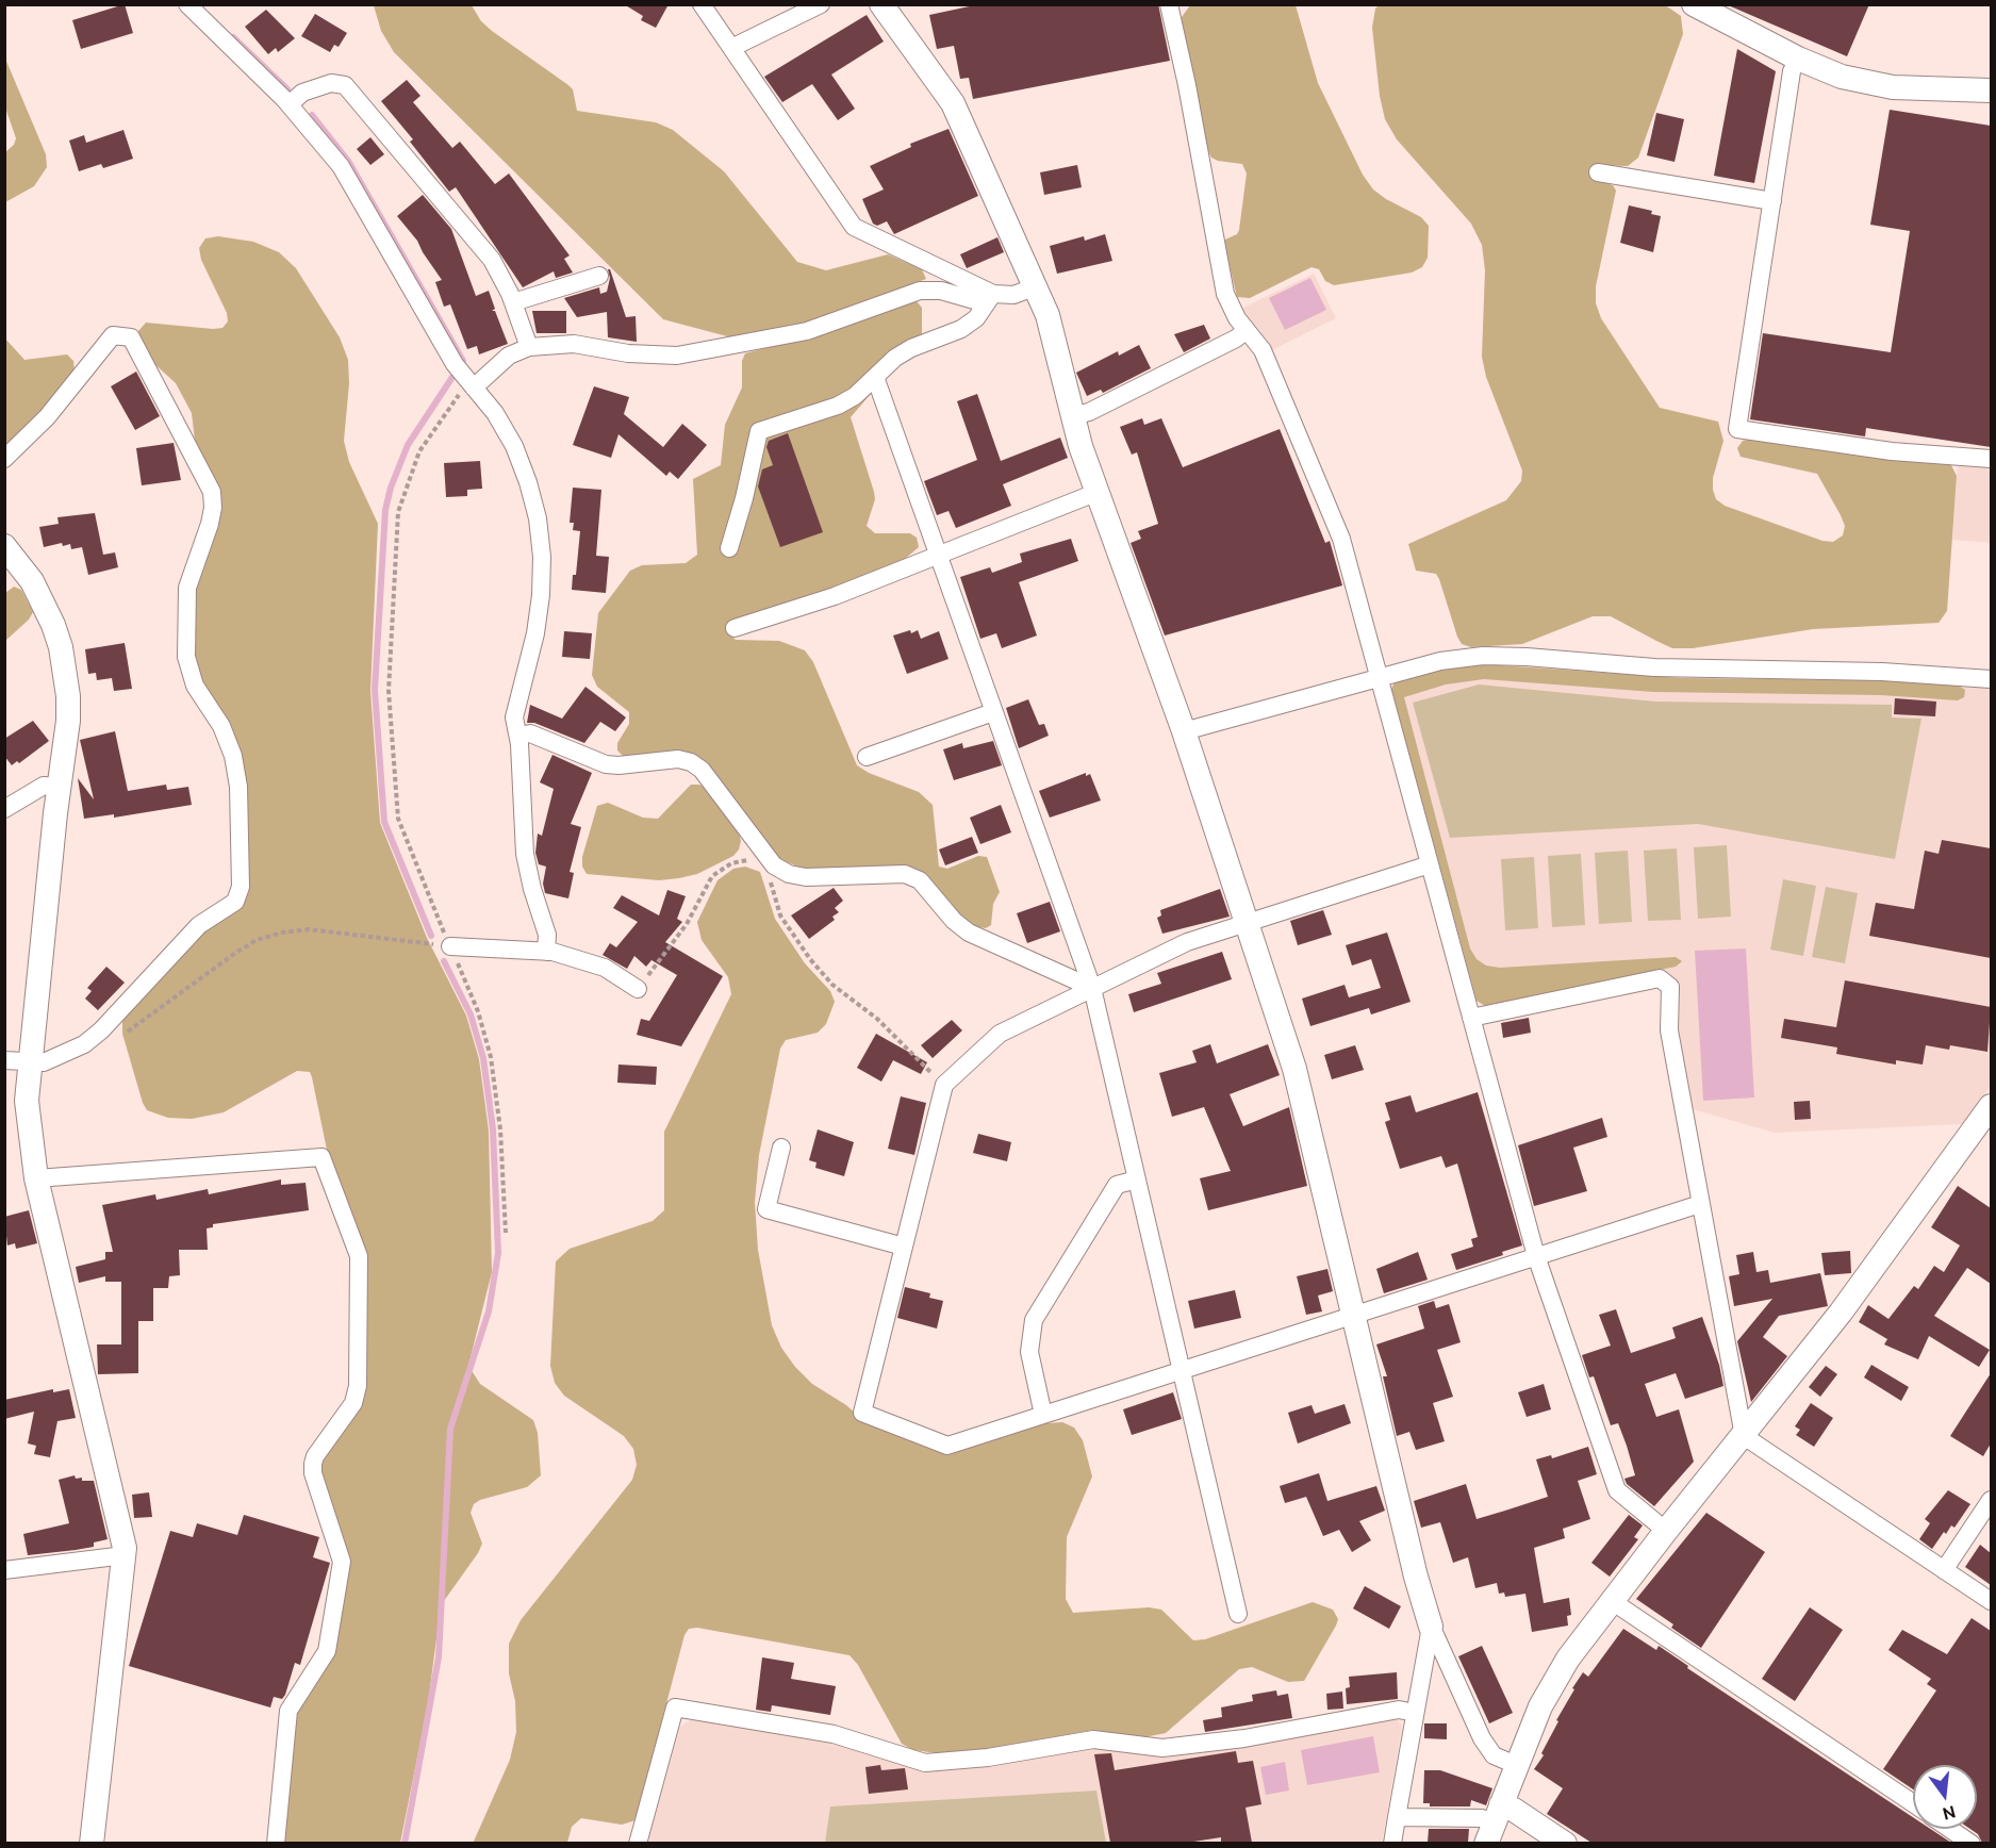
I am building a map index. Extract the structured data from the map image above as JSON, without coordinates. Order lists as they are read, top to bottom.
{
  "north": "bottom"
}
